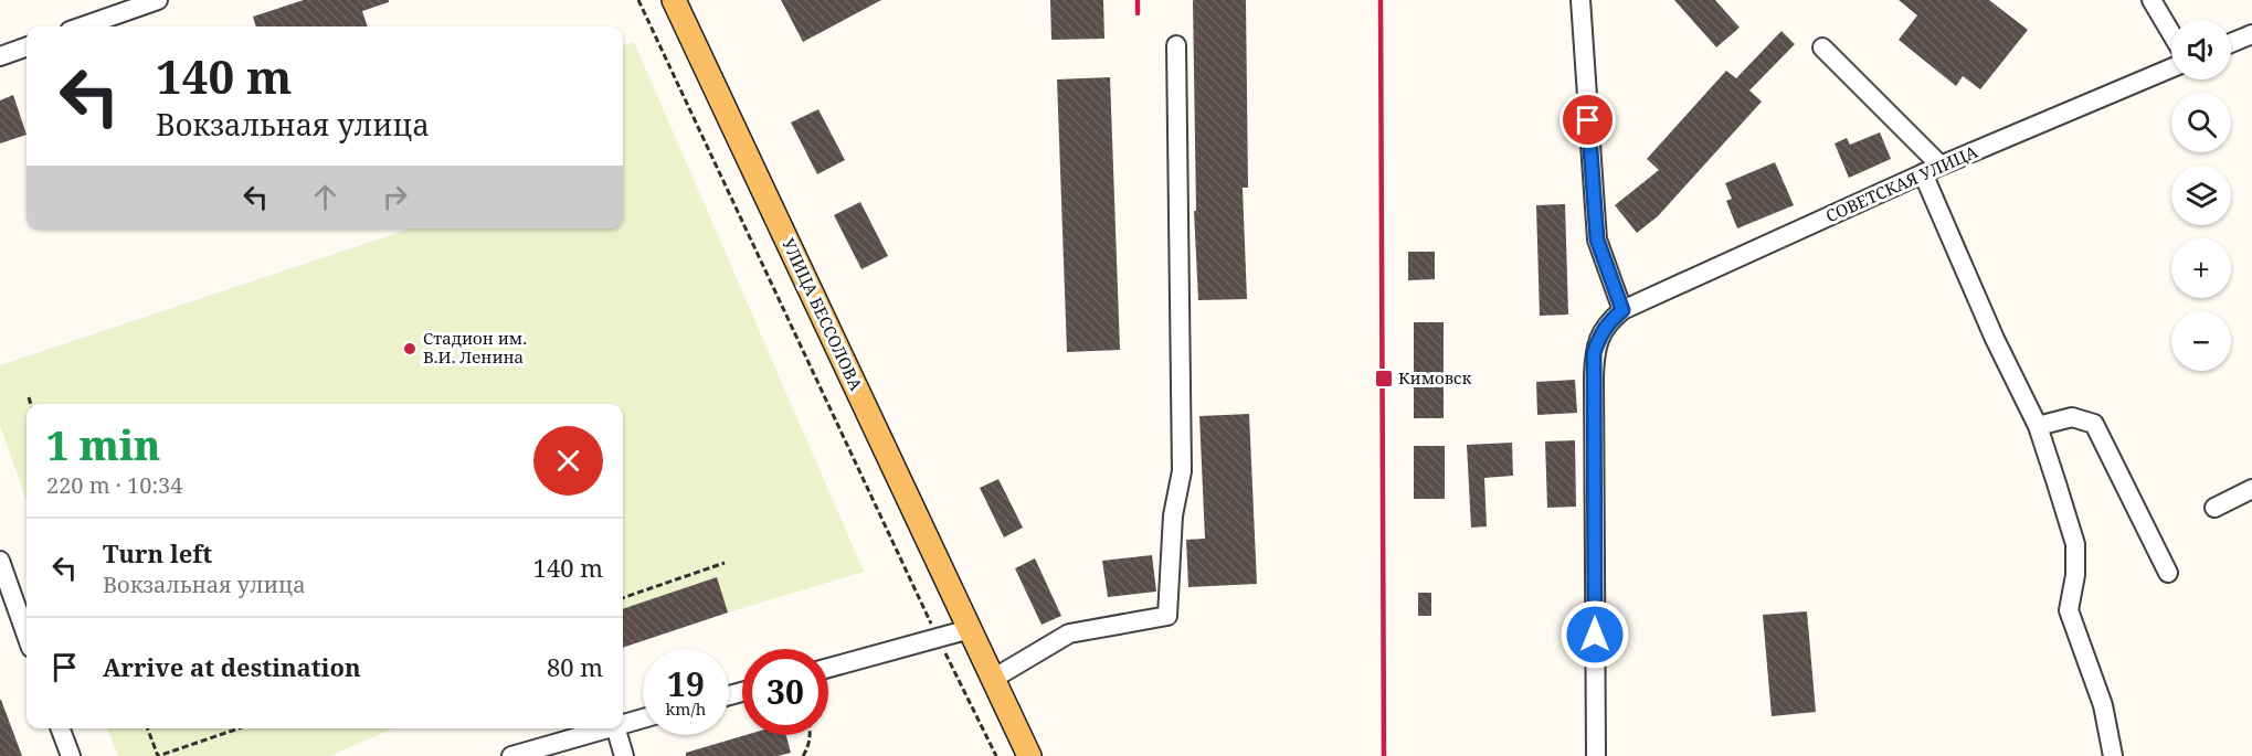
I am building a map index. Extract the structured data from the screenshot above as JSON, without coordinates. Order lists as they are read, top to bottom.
{
  "streets": {
    "main road": ["УЛИЦА БЕССОЛОВА"],
    "street": ["СОВЕТСКАЯ УЛИЦА"]
  },
  "places": {
    "other": ["Стадион им. В.И. Ленина"],
    "transit": ["Кимовск"]
  },
  "page": {
    "map_buttons": ["+", "−"],
    "turn": ["140 m", "Вокзальная улица"],
    "heading": ["1 min", "220 m · 10:34"],
    "list": [
      {
        "name": "Turn left",
        "note": "Вокзальная улица",
        "value": "140 m"
      },
      {
        "name": "Arrive at destination",
        "value": "80 m"
      }
    ],
    "speed": "19 km/h",
    "limit": "30"
  }
}
